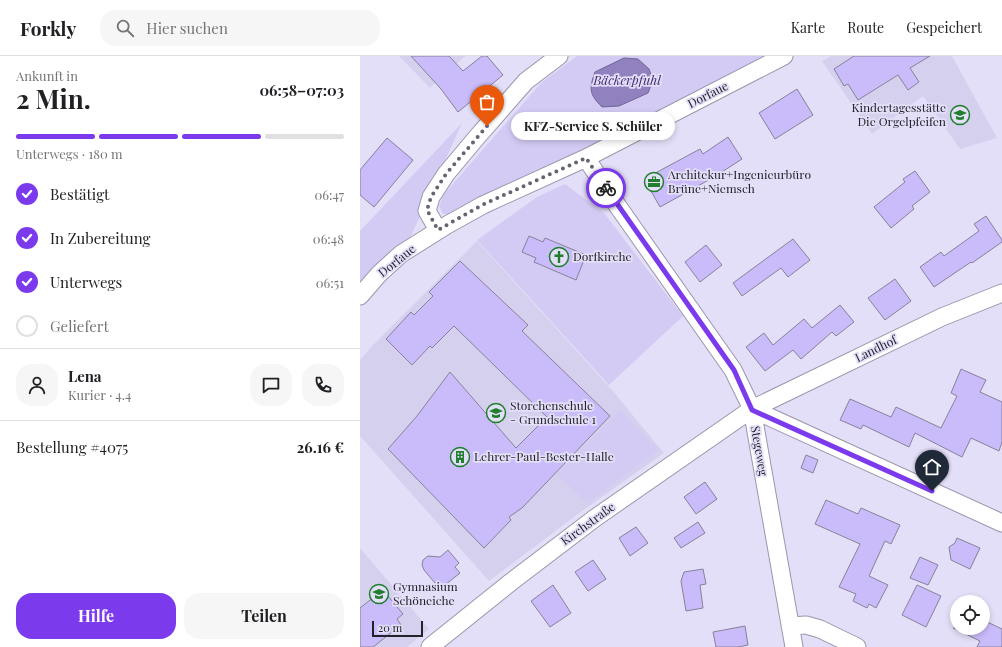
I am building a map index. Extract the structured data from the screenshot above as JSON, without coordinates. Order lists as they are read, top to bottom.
{
  "streets": {
    "street": [
      "Dorfaue",
      "Landhof",
      "Stegeweg",
      "Kirchstraße"
    ]
  },
  "crossings": [
    ["Dorfaue", "Stegeweg"],
    ["Landhof", "Stegeweg"],
    ["Landhof", "Kirchstraße"],
    ["Stegeweg", "Kirchstraße"]
  ],
  "water": ["Bäckerpfuhl"],
  "places": {
    "school or university": ["Kindertagesstätte Die Orgelpfeifen", "Storchenschule - Grundschule 1", "Gymnasium Schöneiche"],
    "other": ["KFZ-Service S. Schüler"],
    "office": ["Architekur+Ingenieurbüro Brüne+Niemsch"],
    "church": ["Dorfkirche"],
    "building": ["Lehrer-Paul-Bester-Halle"]
  },
  "scale_bar": "20 m",
  "page": {
    "header": "Forkly",
    "search": "Hier suchen",
    "nav": ["Karte", "Route", "Gespeichert"],
    "heading": ["2 Min.", "Ankunft in", "06:58–07:03"],
    "panel": [
      "Lena",
      "Kurier · 4.4",
      "Bestellung #4075",
      "26.16 €"
    ],
    "bubble": "KFZ-Service S. Schüler",
    "bar": "Unterwegs · 180 m",
    "list": [
      ["Bestätigt", "06:47"],
      ["In Zubereitung", "06:48"],
      ["Unterwegs", "06:51"],
      "Geliefert"
    ],
    "buttons": ["Hilfe", "Teilen"],
    "scale": "20 m"
  }
}
